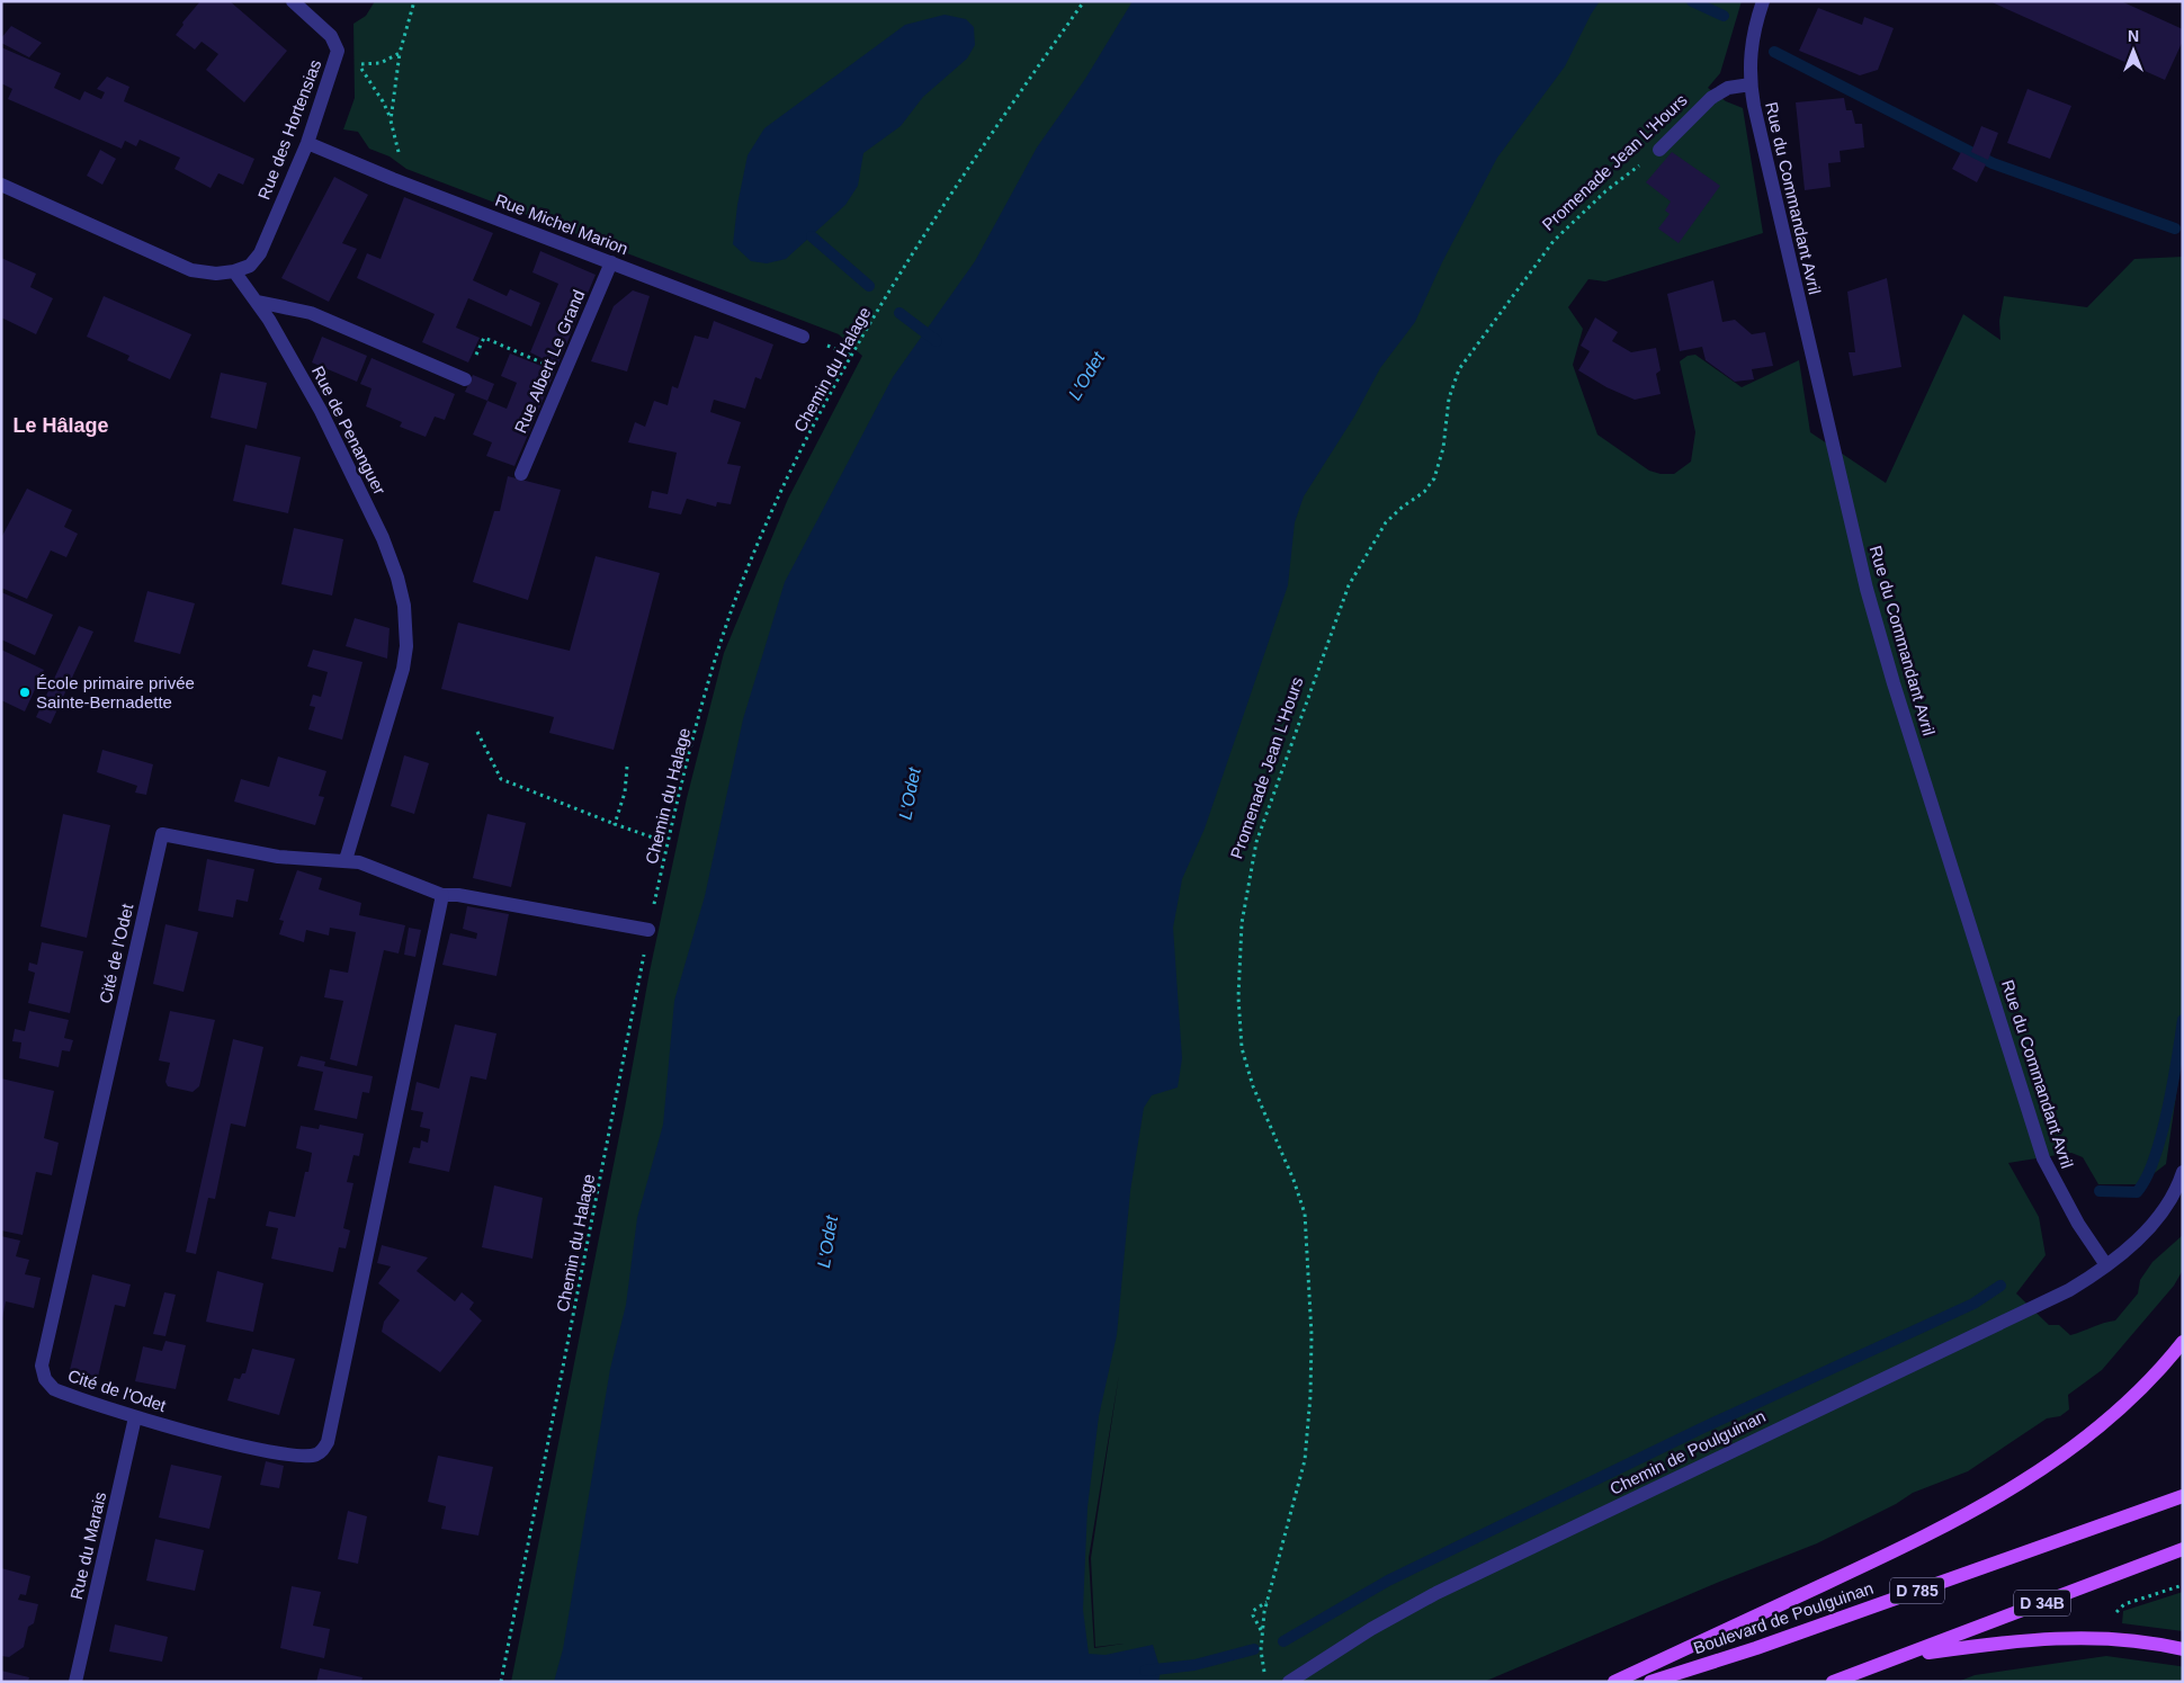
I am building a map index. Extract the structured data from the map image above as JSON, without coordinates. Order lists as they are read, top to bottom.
{
  "streets": {
    "main road": ["D 785", "D 34B", "Boulevard de Poulguinan"],
    "street": [
      "Rue des Hortensias",
      "Promenade Jean L'Hours",
      "Rue du Commandant Avril",
      "Rue Michel Marion",
      "Rue Albert Le Grand",
      "Rue de Penanguer",
      "Cité de l'Odet",
      "Chemin de Poulguinan",
      "Rue du Marais"
    ],
    "path": ["Chemin du Halage"]
  },
  "crossings": [
    ["Rue des Hortensias", "Rue Michel Marion"],
    ["Rue des Hortensias", "Rue de Penanguer"],
    ["Promenade Jean L'Hours", "Rue du Commandant Avril"],
    ["Rue du Commandant Avril", "Chemin de Poulguinan"],
    ["Rue Michel Marion", "Rue Albert Le Grand"],
    ["Chemin du Halage", "Cité de l'Odet"],
    ["Rue de Penanguer", "Cité de l'Odet"],
    ["Cité de l'Odet", "Rue du Marais"]
  ],
  "districts": ["Le Hâlage"],
  "water": ["L'Odet"],
  "places": ["École primaire privée Sainte-Bernadette"],
  "north": "top"
}
